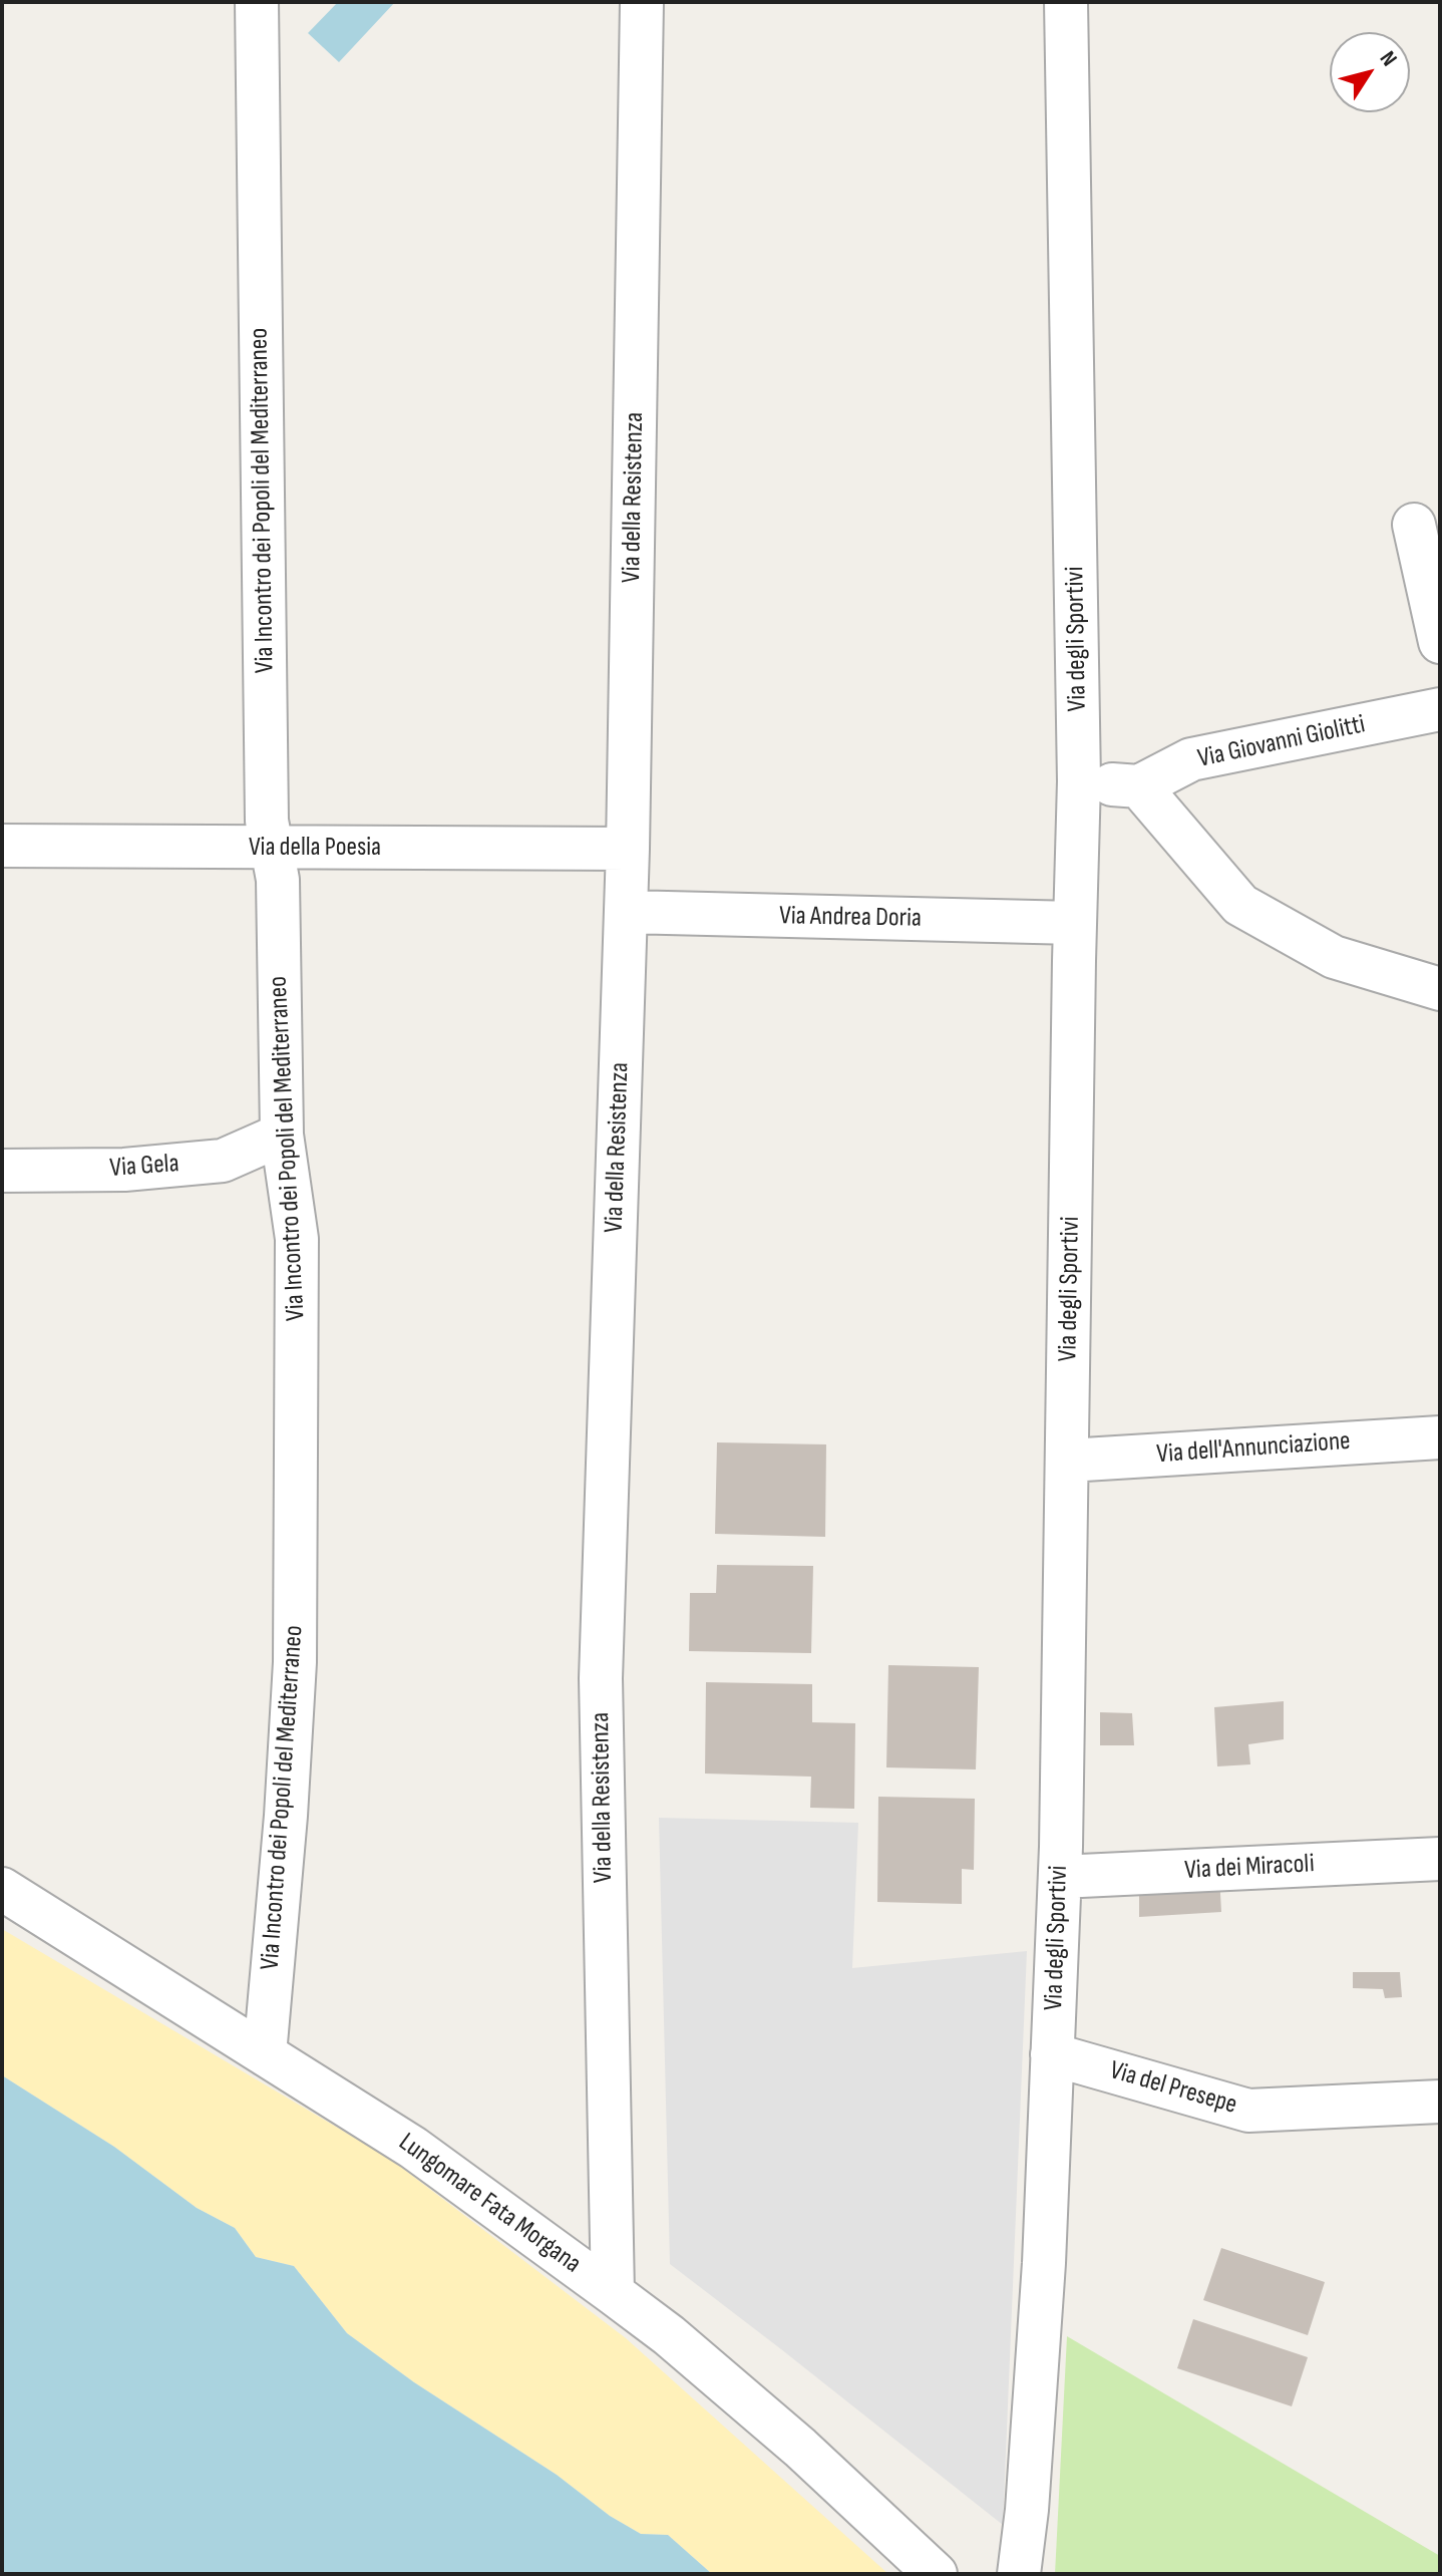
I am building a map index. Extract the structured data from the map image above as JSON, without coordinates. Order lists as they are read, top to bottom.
{
  "streets": {
    "street": [
      "Via della Resistenza",
      "Via Incontro dei Popoli del Mediterraneo",
      "Via degli Sportivi",
      "Via Giovanni Giolitti",
      "Via della Poesia",
      "Via Andrea Doria",
      "Via Gela",
      "Via dell'Annunciazione",
      "Via dei Miracoli",
      "Via del Presepe",
      "Lungomare Fata Morgana"
    ]
  },
  "crossings": [
    ["Via della Resistenza", "Via della Poesia"],
    ["Via della Resistenza", "Via Andrea Doria"],
    ["Via della Resistenza", "Lungomare Fata Morgana"],
    ["Via Incontro dei Popoli del Mediterraneo", "Via della Poesia"],
    ["Via Incontro dei Popoli del Mediterraneo", "Via Gela"],
    ["Via Incontro dei Popoli del Mediterraneo", "Lungomare Fata Morgana"],
    ["Via degli Sportivi", "Via Andrea Doria"],
    ["Via degli Sportivi", "Via dell'Annunciazione"],
    ["Via degli Sportivi", "Via dei Miracoli"],
    ["Via degli Sportivi", "Via del Presepe"]
  ],
  "north": "top right"
}
